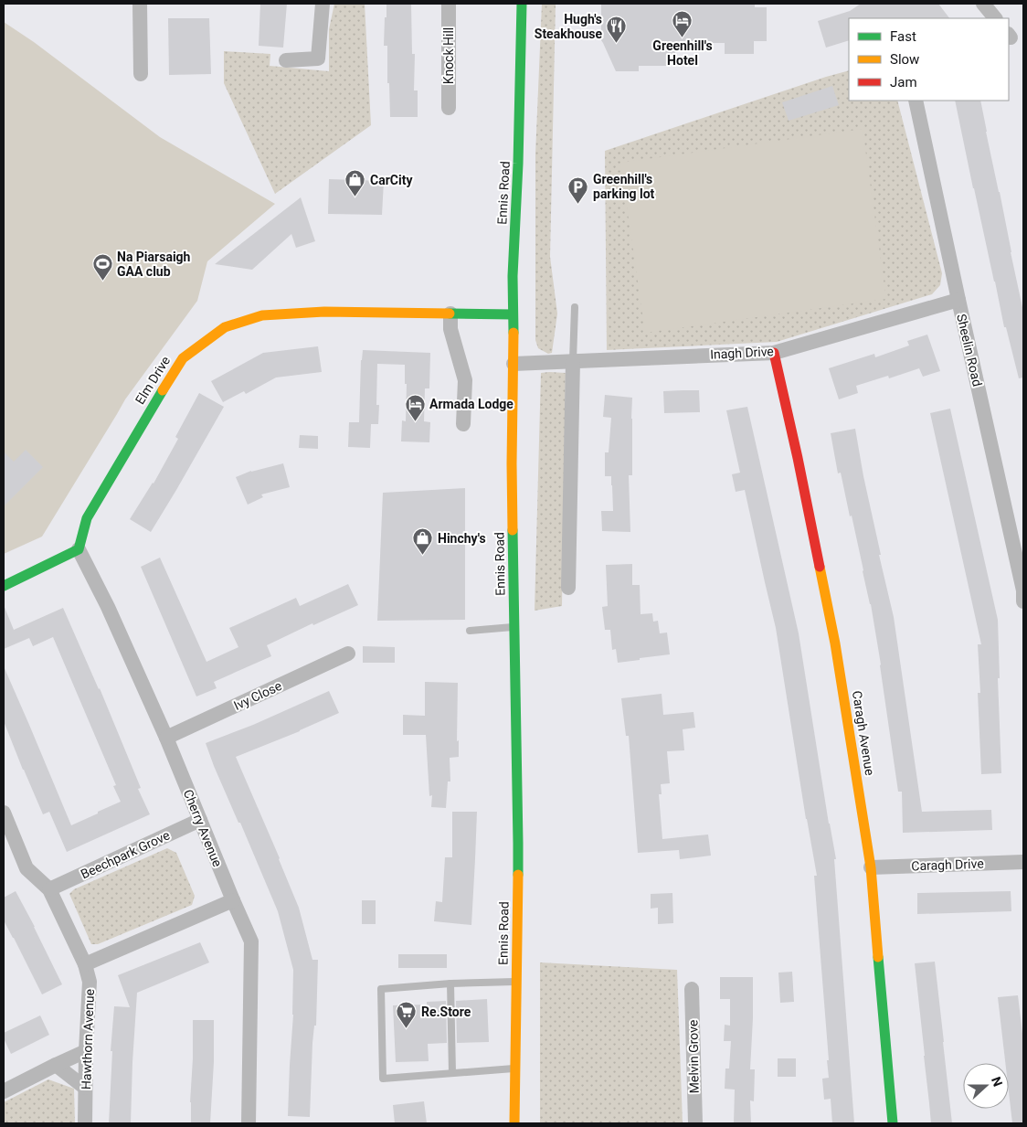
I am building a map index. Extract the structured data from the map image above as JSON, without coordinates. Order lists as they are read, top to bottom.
{
  "streets": {
    "street": [
      "Knock Hill",
      "Ennis Road",
      "Sheelin Road",
      "Inagh Drive",
      "Elm Drive",
      "Ivy Close",
      "Caragh Avenue",
      "Cherry Avenue",
      "Beechpark Grove",
      "Caragh Drive",
      "Hawthorn Avenue",
      "Melvin Grove"
    ]
  },
  "crossings": [
    ["Ennis Road", "Inagh Drive"],
    ["Ennis Road", "Elm Drive"],
    ["Sheelin Road", "Inagh Drive"],
    ["Inagh Drive", "Caragh Avenue"],
    ["Elm Drive", "Cherry Avenue"],
    ["Ivy Close", "Cherry Avenue"],
    ["Caragh Avenue", "Caragh Drive"],
    ["Cherry Avenue", "Beechpark Grove"],
    ["Beechpark Grove", "Hawthorn Avenue"]
  ],
  "places": {
    "hotel": ["Greenhill's Hotel", "Armada Lodge"],
    "restaurant": ["Hugh's Steakhouse"],
    "shop": ["CarCity", "Hinchy's"],
    "parking": ["Greenhill's parking lot"],
    "sports": ["Na Piarsaigh GAA club"],
    "supermarket": ["Re.Store"]
  },
  "legend": ["Fast", "Slow", "Jam"],
  "north": "right"
}
